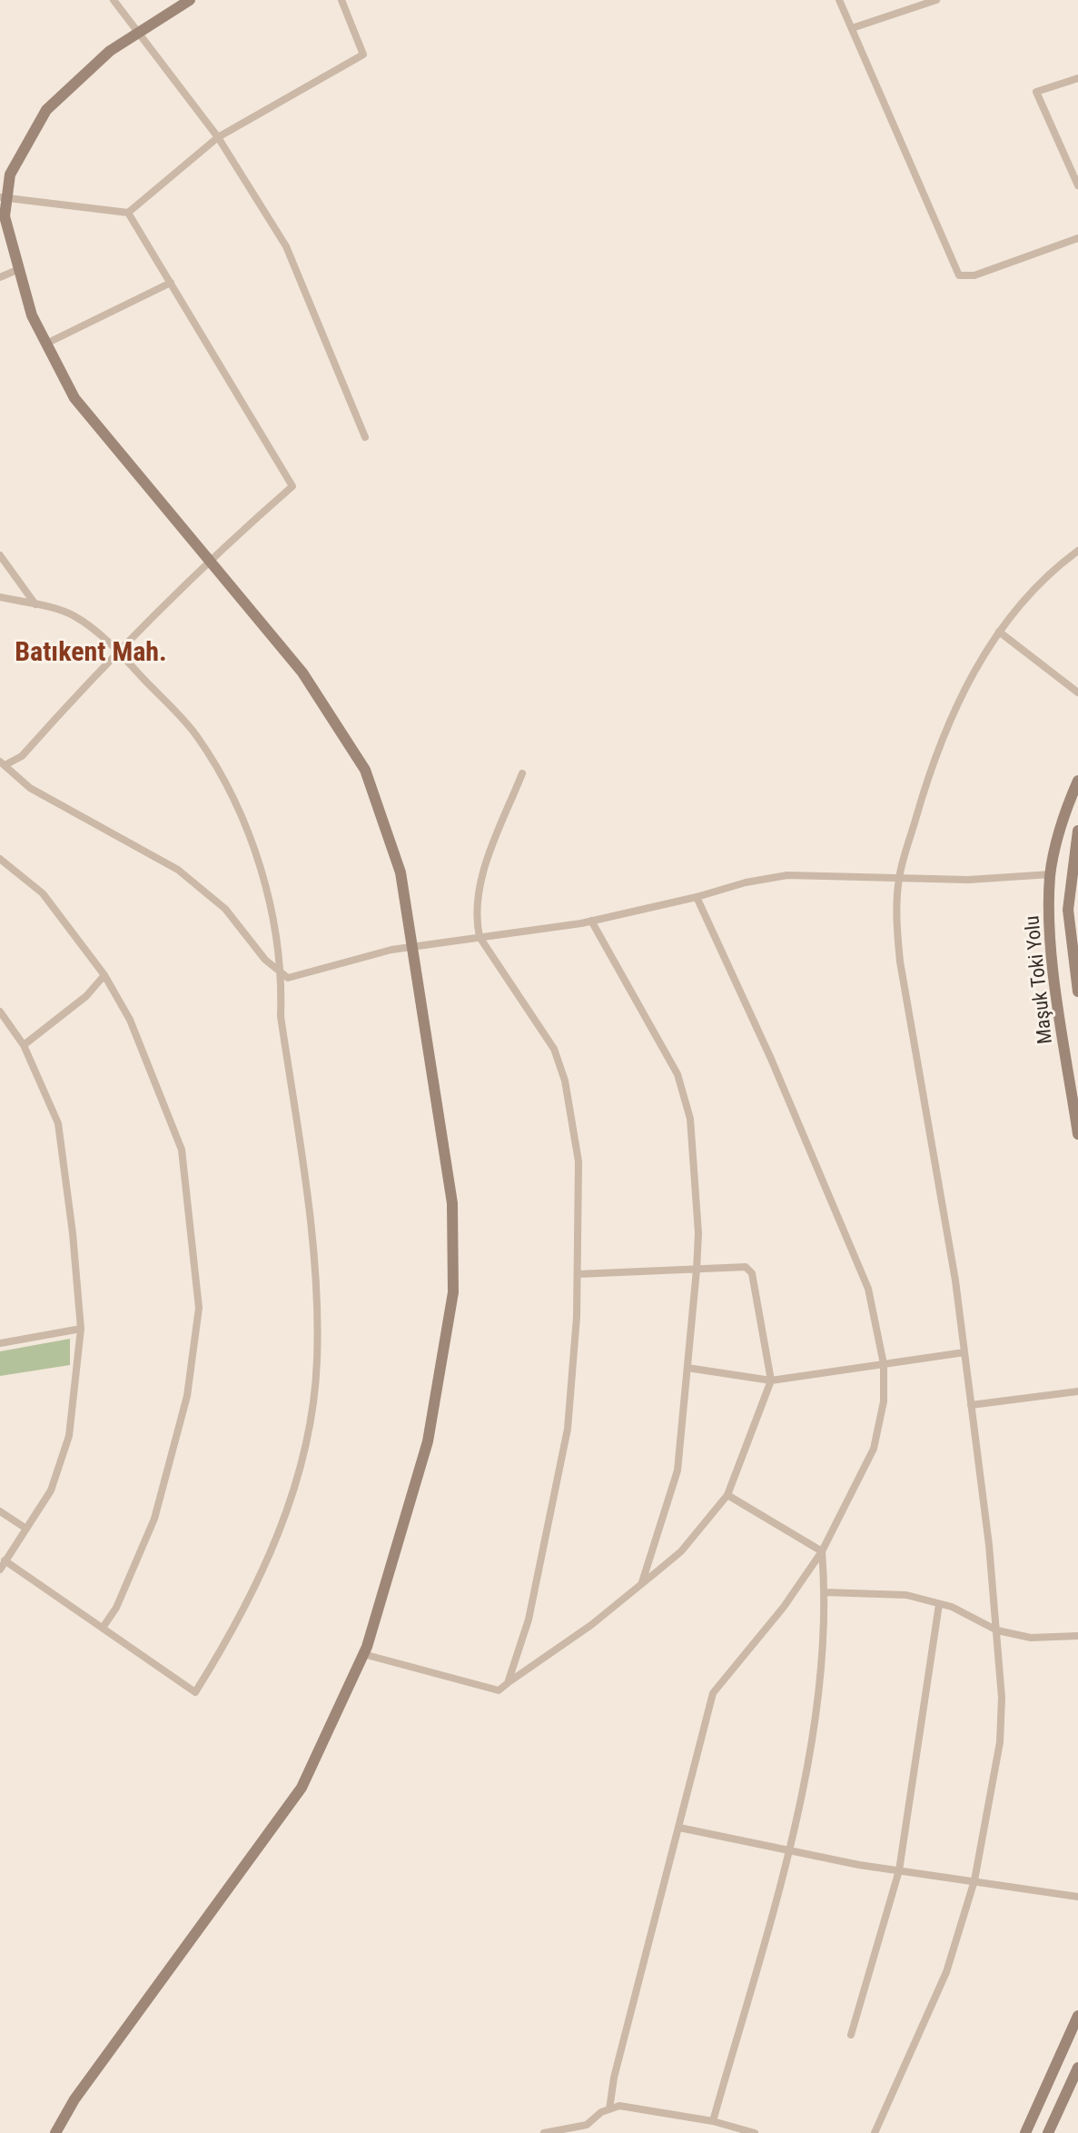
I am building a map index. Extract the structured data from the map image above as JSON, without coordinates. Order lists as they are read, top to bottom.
{
  "streets": {
    "street": ["Maşuk Toki Yolu"]
  },
  "districts": ["Batıkent Mah."]
}
